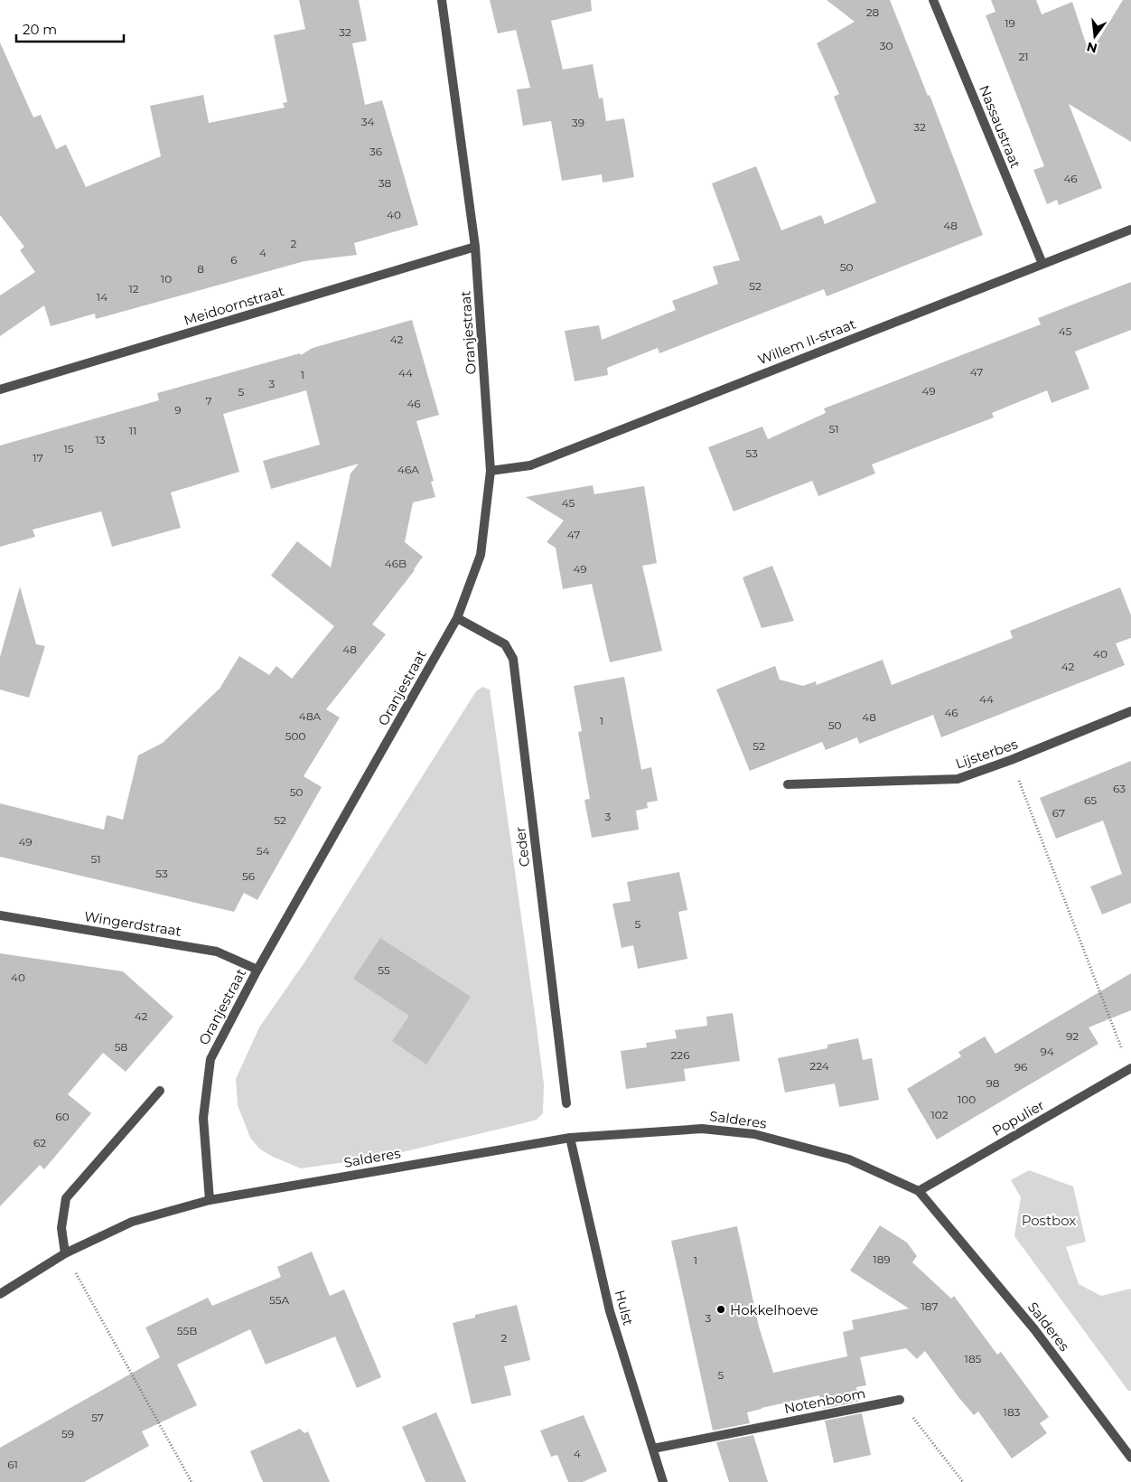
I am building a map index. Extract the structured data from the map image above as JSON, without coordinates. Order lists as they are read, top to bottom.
{
  "streets": {
    "street": [
      "Nassaustraat",
      "Meidoornstraat",
      "Oranjestraat",
      "Willem II-straat",
      "Lijsterbes",
      "Ceder",
      "Wingerdstraat",
      "Populier",
      "Salderes",
      "Hulst",
      "Notenboom"
    ]
  },
  "crossings": [
    ["Nassaustraat", "Willem II-straat"],
    ["Meidoornstraat", "Oranjestraat"],
    ["Oranjestraat", "Willem II-straat"],
    ["Oranjestraat", "Ceder"],
    ["Oranjestraat", "Wingerdstraat"],
    ["Oranjestraat", "Salderes"],
    ["Populier", "Salderes"],
    ["Salderes", "Hulst"],
    ["Hulst", "Notenboom"]
  ],
  "parks": ["Postbox"],
  "places": ["Hokkelhoeve"],
  "house_numbers": [
    "28",
    "19",
    "32",
    "30",
    "21",
    "34",
    "39",
    "32",
    "36",
    "46",
    "38",
    "40",
    "48",
    "2",
    "4",
    "6",
    "50",
    "8",
    "10",
    "52",
    "12",
    "14",
    "45",
    "42",
    "47",
    "44",
    "1",
    "3",
    "49",
    "5",
    "7",
    "46",
    "9",
    "51",
    "11",
    "13",
    "15",
    "53",
    "17",
    "46A",
    "45",
    "47",
    "46B",
    "49",
    "48",
    "40",
    "42",
    "44",
    "46",
    "48A",
    "48",
    "1",
    "50",
    "500",
    "52",
    "63",
    "50",
    "65",
    "67",
    "3",
    "52",
    "49",
    "54",
    "51",
    "53",
    "56",
    "5",
    "55",
    "40",
    "42",
    "92",
    "58",
    "94",
    "226",
    "224",
    "96",
    "98",
    "100",
    "102",
    "60",
    "62",
    "189",
    "1",
    "55A",
    "187",
    "3",
    "55B",
    "2",
    "185",
    "5",
    "183",
    "57",
    "59",
    "4",
    "61"
  ],
  "scale_bar": "20 m",
  "north": "bottom"
}
